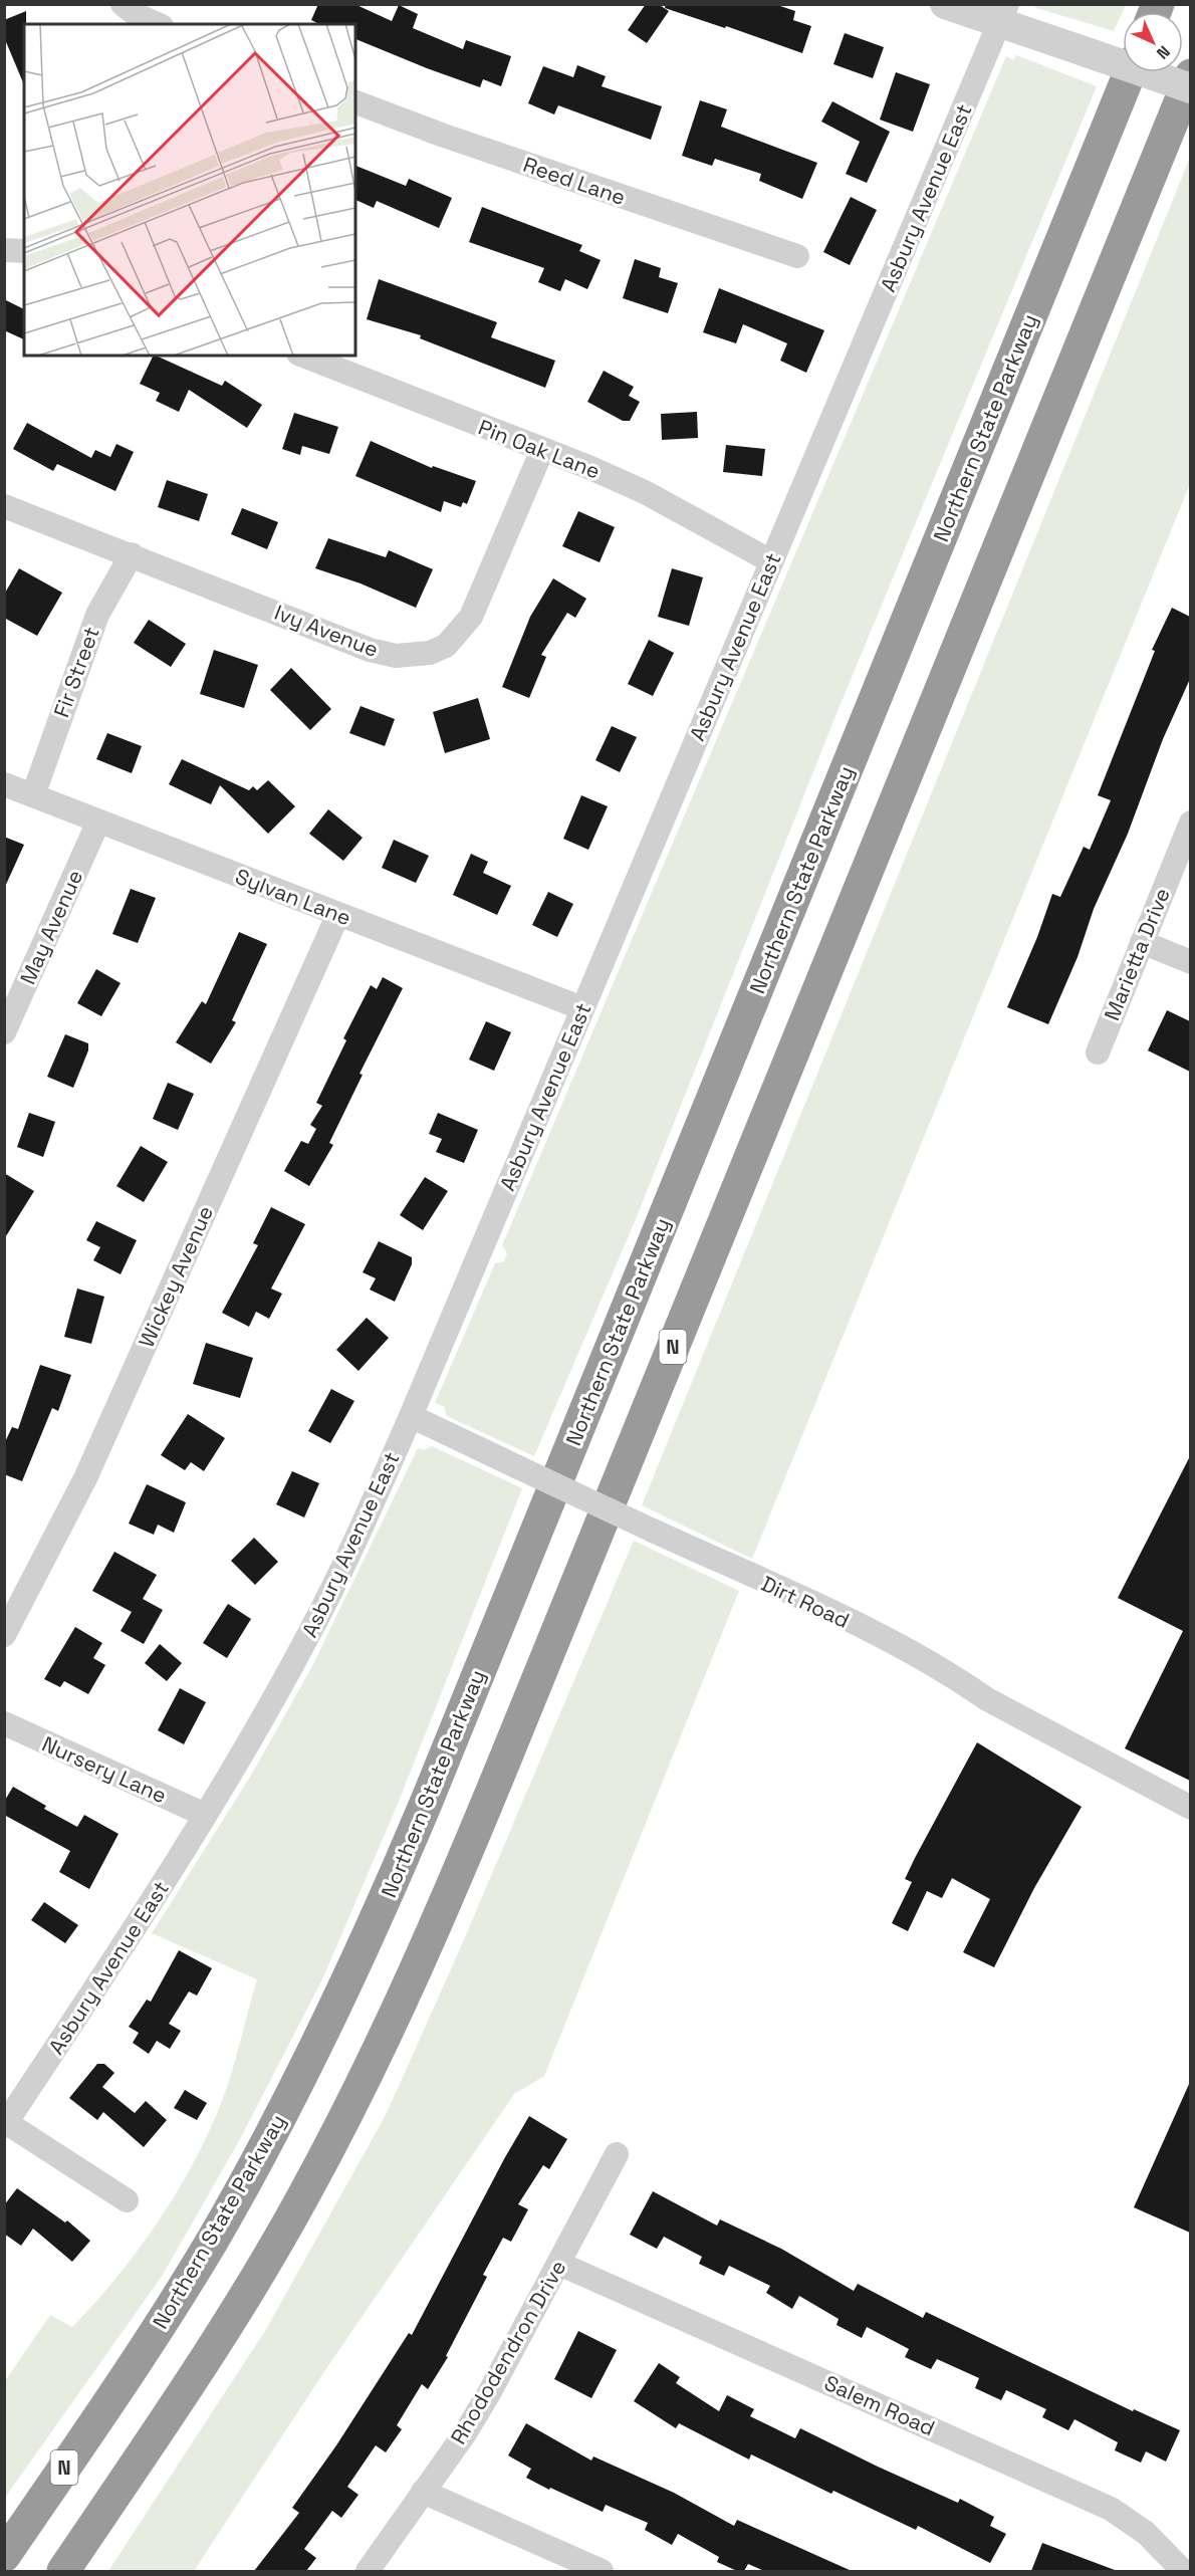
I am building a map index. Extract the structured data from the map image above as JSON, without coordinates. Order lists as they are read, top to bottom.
{
  "streets": {
    "highway": ["Northern State Parkway", "N"],
    "street": [
      "Reed Lane",
      "Asbury Avenue East",
      "Pin Oak Lane",
      "Ivy Avenue",
      "Fir Street",
      "Sylvan Lane",
      "May Avenue",
      "Marietta Drive",
      "Wickey Avenue",
      "Dirt Road",
      "Nursery Lane",
      "Rhododendron Drive",
      "Salem Road"
    ]
  },
  "crossings": [
    ["Asbury Avenue East", "Pin Oak Lane"],
    ["Asbury Avenue East", "Sylvan Lane"],
    ["Asbury Avenue East", "Dirt Road"],
    ["Asbury Avenue East", "Nursery Lane"],
    ["Pin Oak Lane", "Ivy Avenue"],
    ["Ivy Avenue", "Fir Street"],
    ["Fir Street", "Sylvan Lane"],
    ["Sylvan Lane", "May Avenue"],
    ["Sylvan Lane", "Wickey Avenue"],
    ["Rhododendron Drive", "Salem Road"]
  ],
  "north": "bottom right"
}
